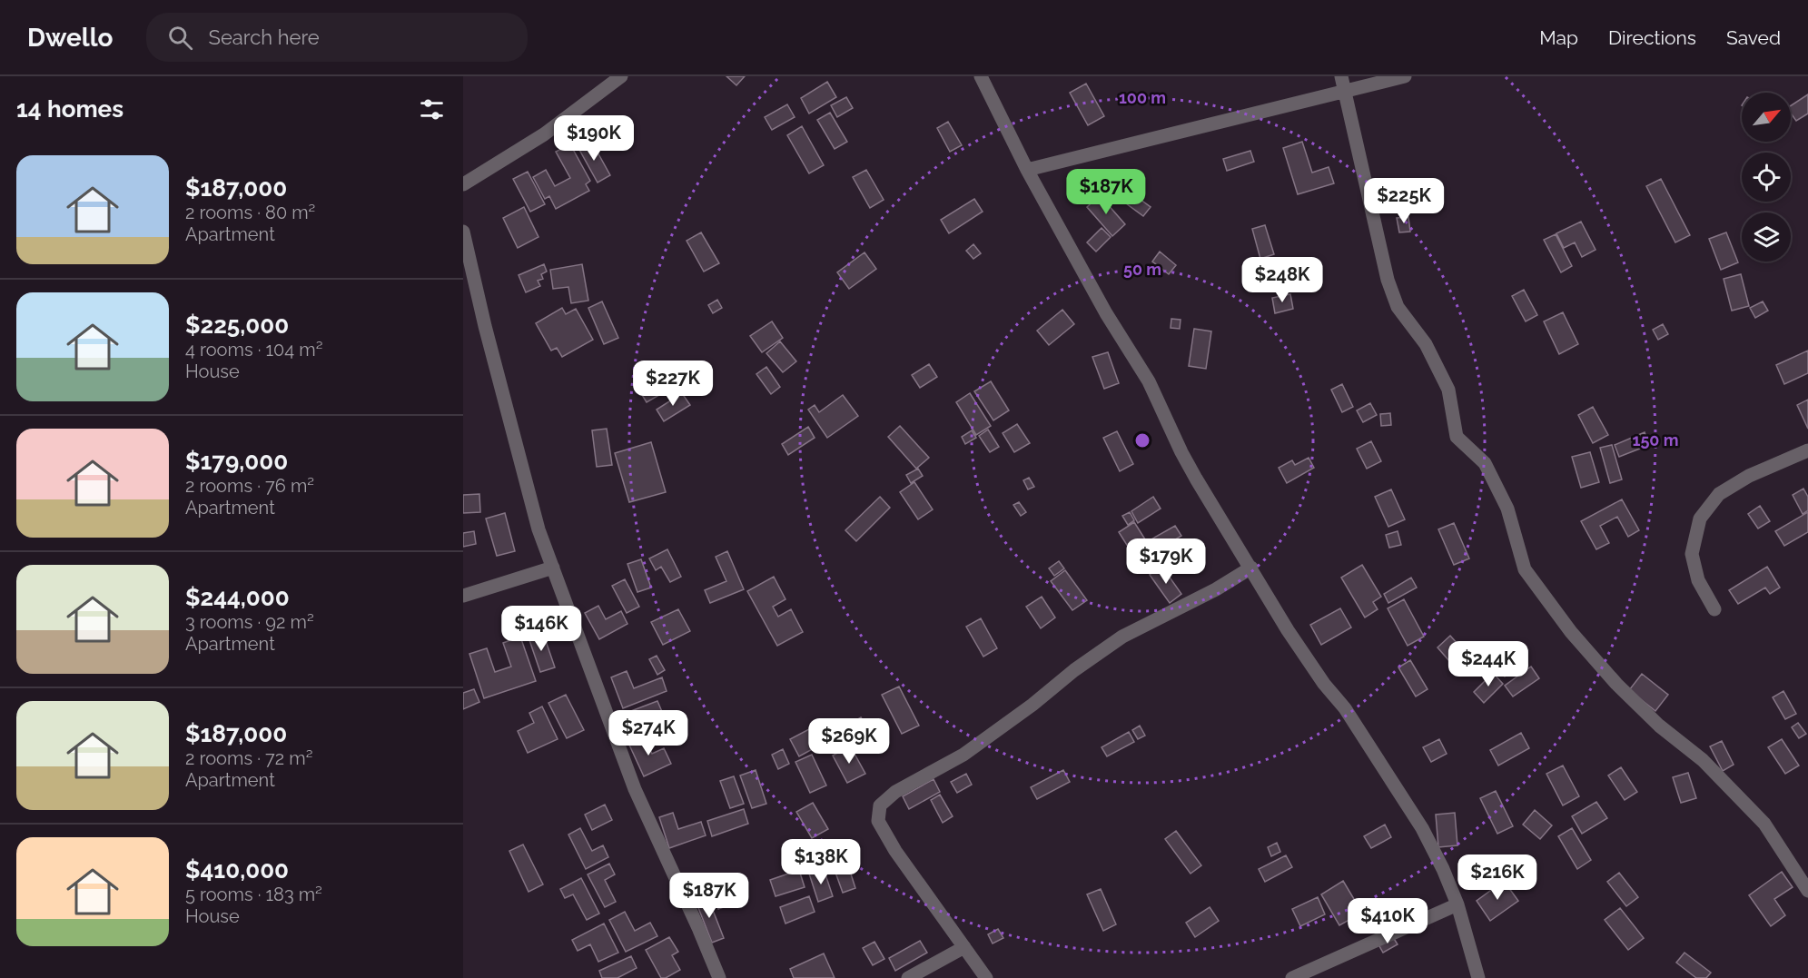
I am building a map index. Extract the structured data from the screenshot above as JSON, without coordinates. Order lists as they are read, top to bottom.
{
  "north": "top right",
  "page": {
    "header": "Dwello",
    "search": "Search here",
    "nav": ["Map", "Directions", "Saved"],
    "heading": "14 homes",
    "price": [
      "$190K",
      "$187K",
      "$225K",
      "$248K",
      "$227K",
      "$179K",
      "$146K",
      "$244K",
      "$274K",
      "$269K",
      "$138K",
      "$216K",
      "$187K",
      "$410K"
    ],
    "list": [
      {
        "name": "$187,000",
        "note": "2 rooms · 80 m² · Apartment"
      },
      {
        "name": "$225,000",
        "note": "4 rooms · 104 m² · House"
      },
      {
        "name": "$179,000",
        "note": "2 rooms · 76 m² · Apartment"
      },
      {
        "name": "$244,000",
        "note": "3 rooms · 92 m² · Apartment"
      },
      {
        "name": "$187,000",
        "note": "2 rooms · 72 m² · Apartment"
      },
      {
        "name": "$410,000",
        "note": "5 rooms · 183 m² · House"
      }
    ]
  },
  "rings": ["100 m", "50 m", "150 m"]
}
